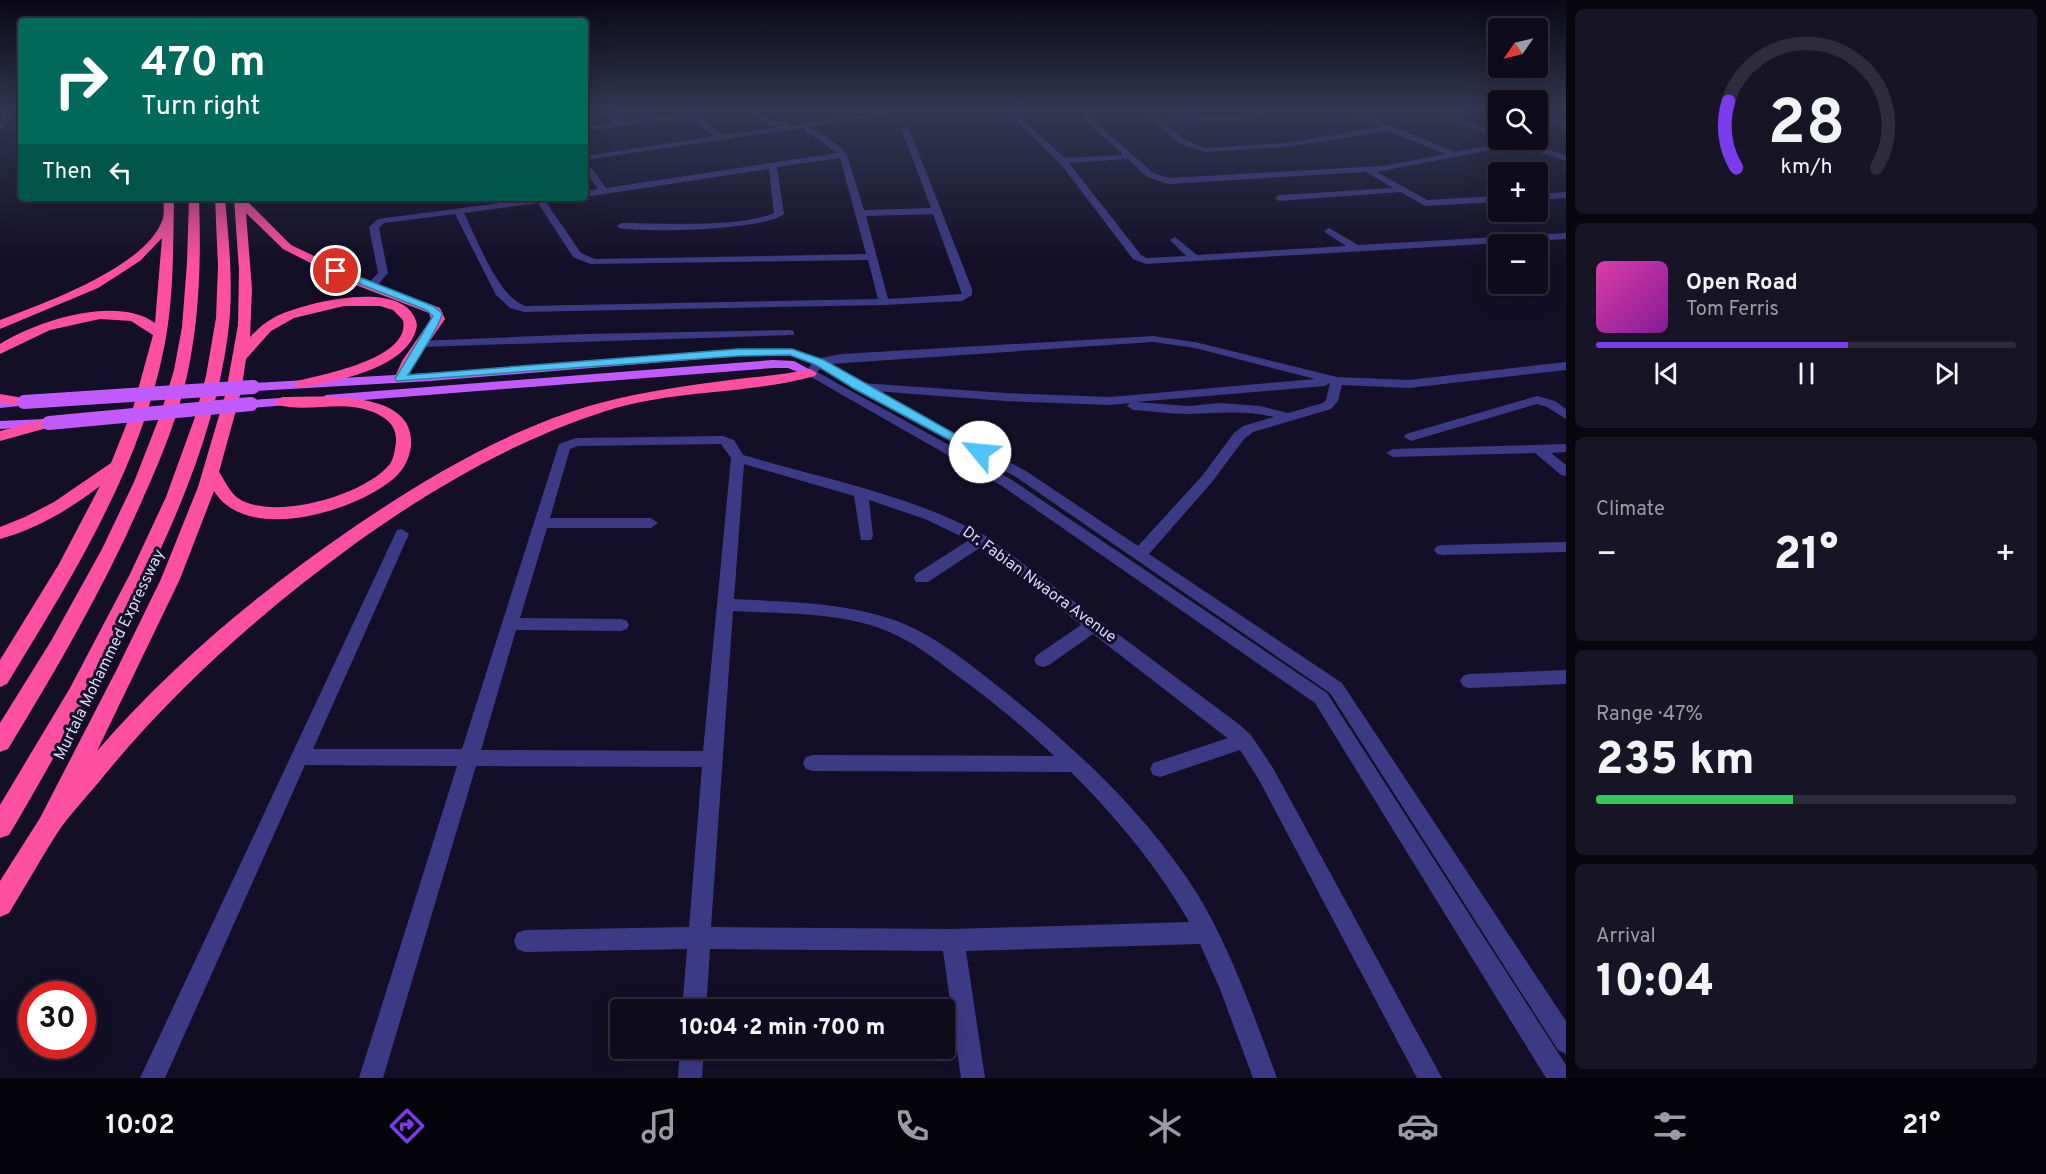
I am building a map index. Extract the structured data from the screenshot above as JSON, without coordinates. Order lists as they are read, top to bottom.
{
  "streets": {
    "highway": ["Murtala Mohammed Expressway"],
    "street": ["Dr. Fabian Nwaora Avenue"]
  },
  "north": "bottom left",
  "page": {
    "map_buttons": ["+", "−"],
    "turn": ["470 m", "Turn right"],
    "then": "Then",
    "song": ["Open Road", "Tom Ferris"],
    "tile": [
      "Climate",
      ["Range · 47%", "235 km"],
      ["Arrival", "10:04"]
    ],
    "heat": ["−", "21°", "+"],
    "limit": "30",
    "trip": "10:04 · 2 min · 700 m",
    "tabs": ["10:02", "21°"],
    "gauge": ["28", "km/h"]
  }
}
